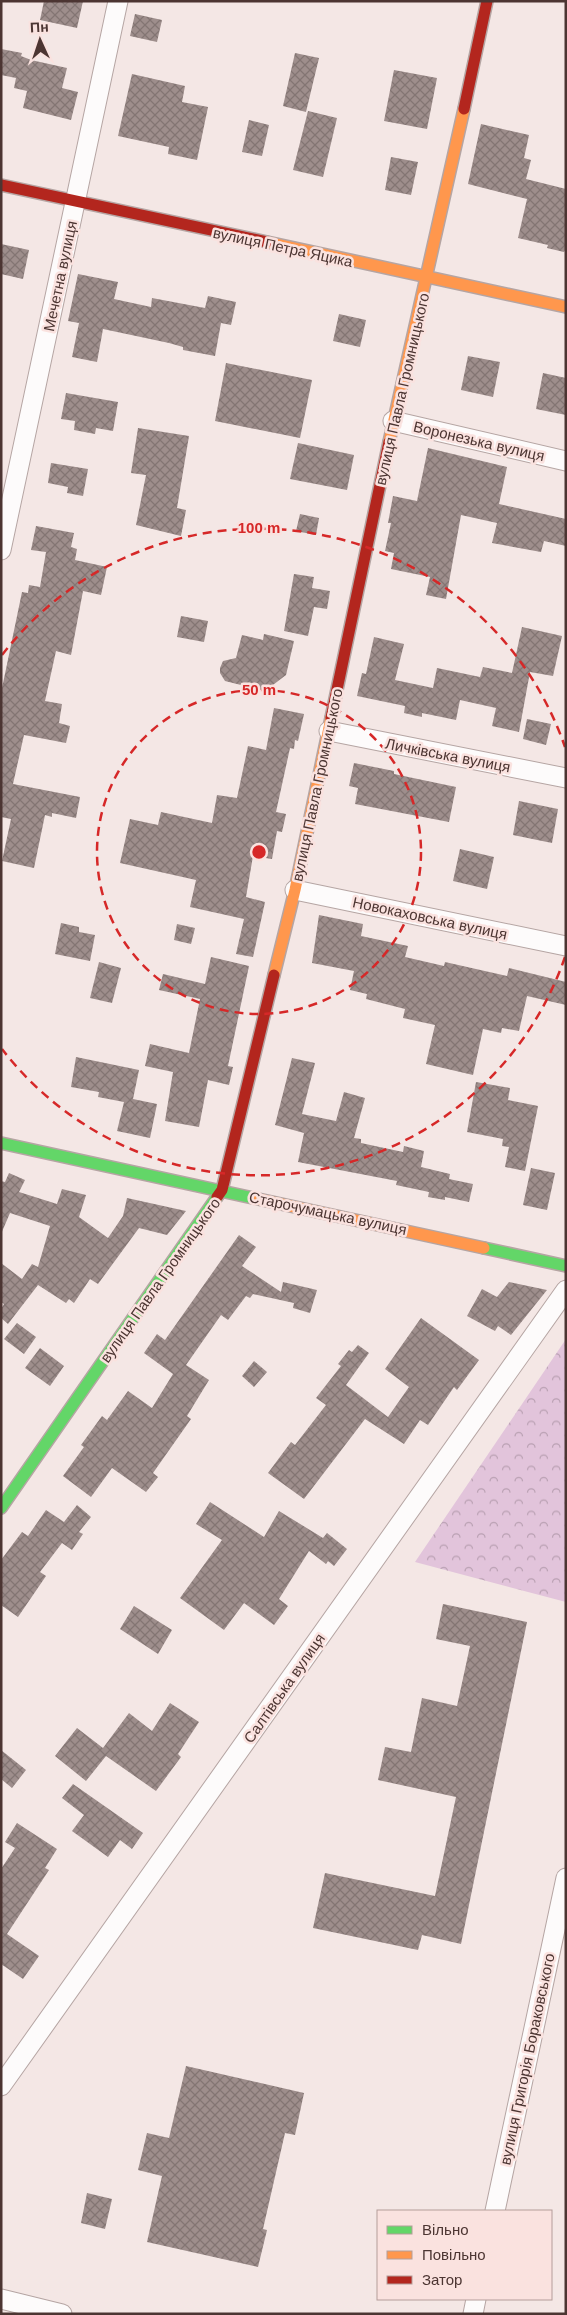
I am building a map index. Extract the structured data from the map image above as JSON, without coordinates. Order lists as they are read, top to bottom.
{
  "streets": {
    "street": [
      "вулиця Петра Яцика",
      "Мечетна вулиця",
      "вулиця Павла Громницького",
      "Воронезька вулиця",
      "Личківська вулиця",
      "Новокаховська вулиця",
      "Старочумацька вулиця",
      "Салтівська вулиця",
      "вулиця Григорія Бораковського"
    ]
  },
  "crossings": [
    ["вулиця Петра Яцика", "Мечетна вулиця"],
    ["вулиця Петра Яцика", "вулиця Павла Громницького"],
    ["вулиця Павла Громницького", "Воронезька вулиця"],
    ["вулиця Павла Громницького", "Личківська вулиця"],
    ["вулиця Павла Громницького", "Новокаховська вулиця"],
    ["вулиця Павла Громницького", "Старочумацька вулиця"]
  ],
  "legend": ["Вільно", "Повільно", "Затор"],
  "north": "top",
  "rings": ["100 m", "50 m"]
}
